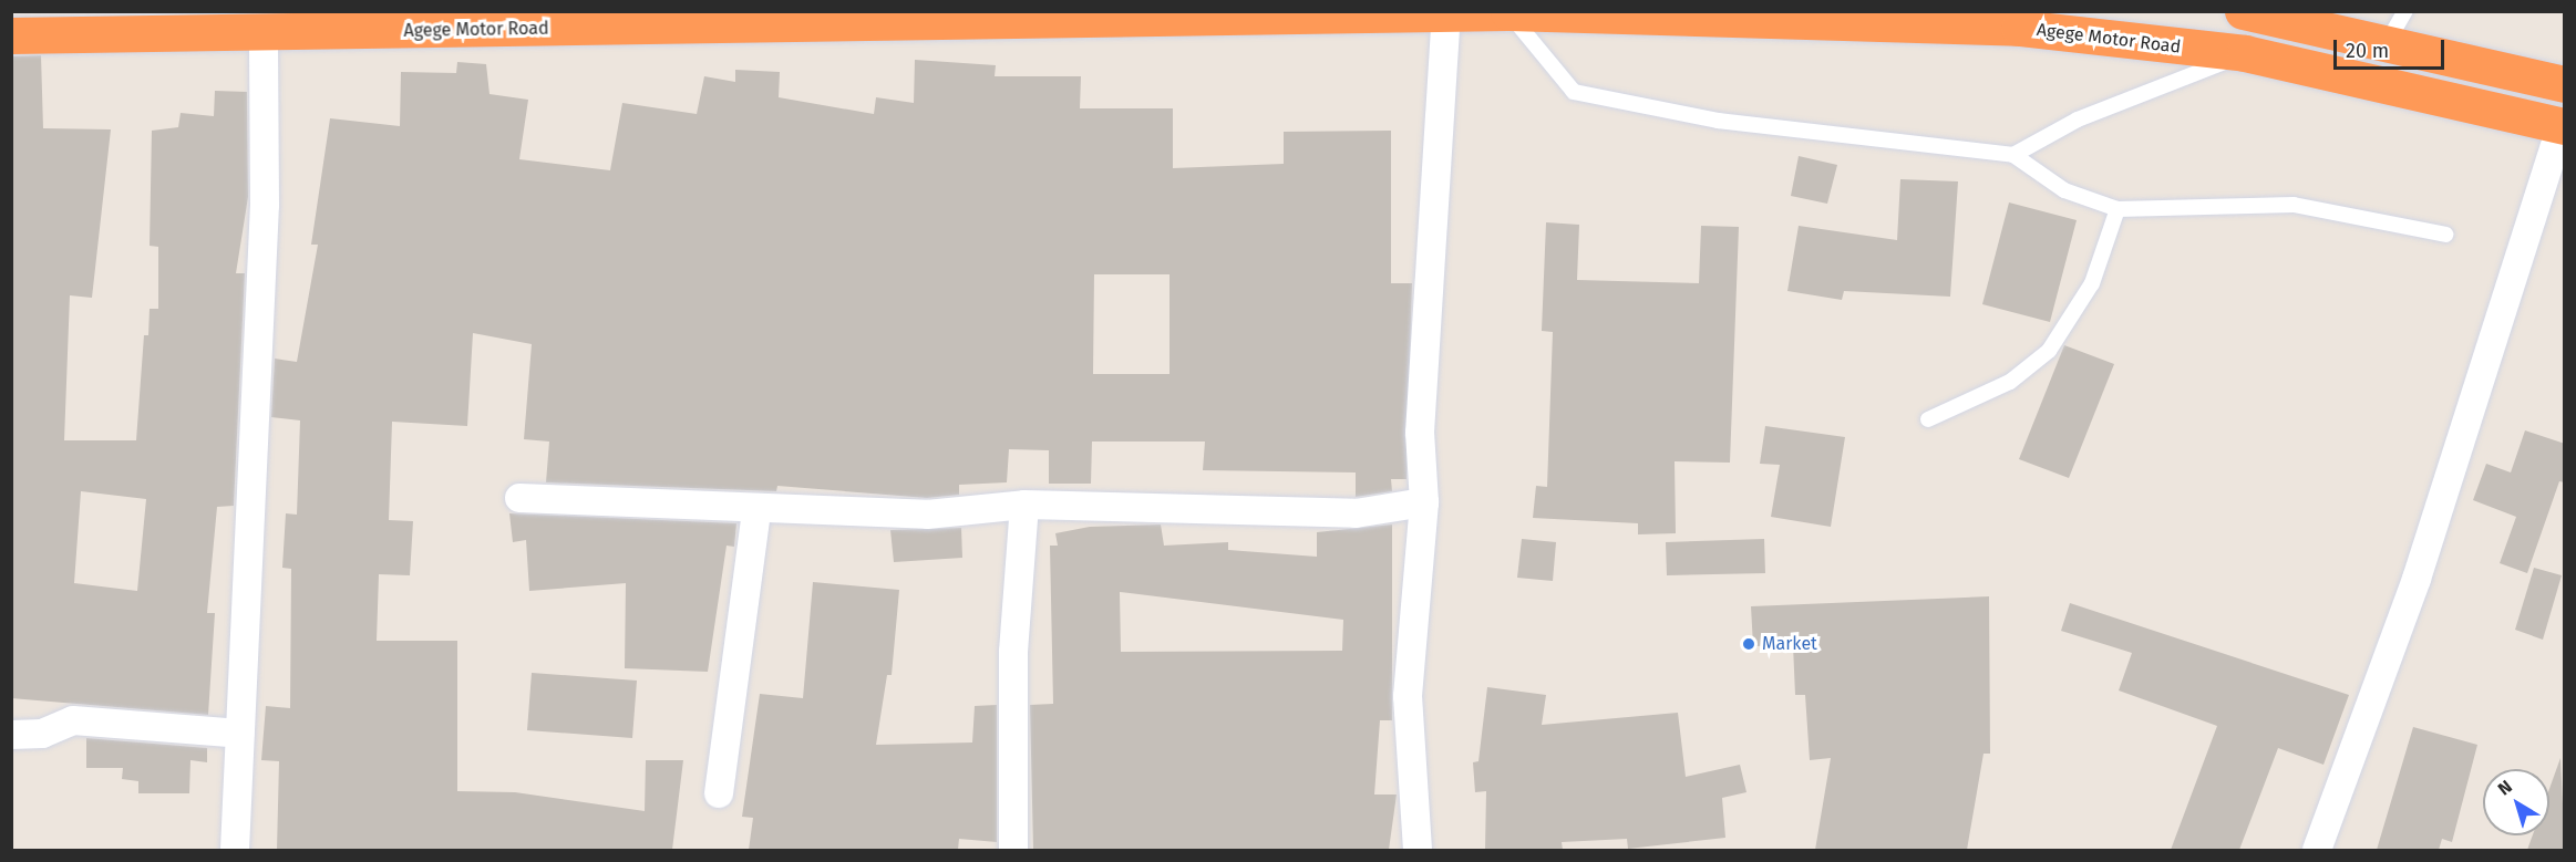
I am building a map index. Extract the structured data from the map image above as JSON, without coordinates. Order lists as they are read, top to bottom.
{
  "streets": {
    "highway": ["Agege Motor Road"]
  },
  "places": ["Market"],
  "scale_bar": "20 m",
  "north": "top left"
}
